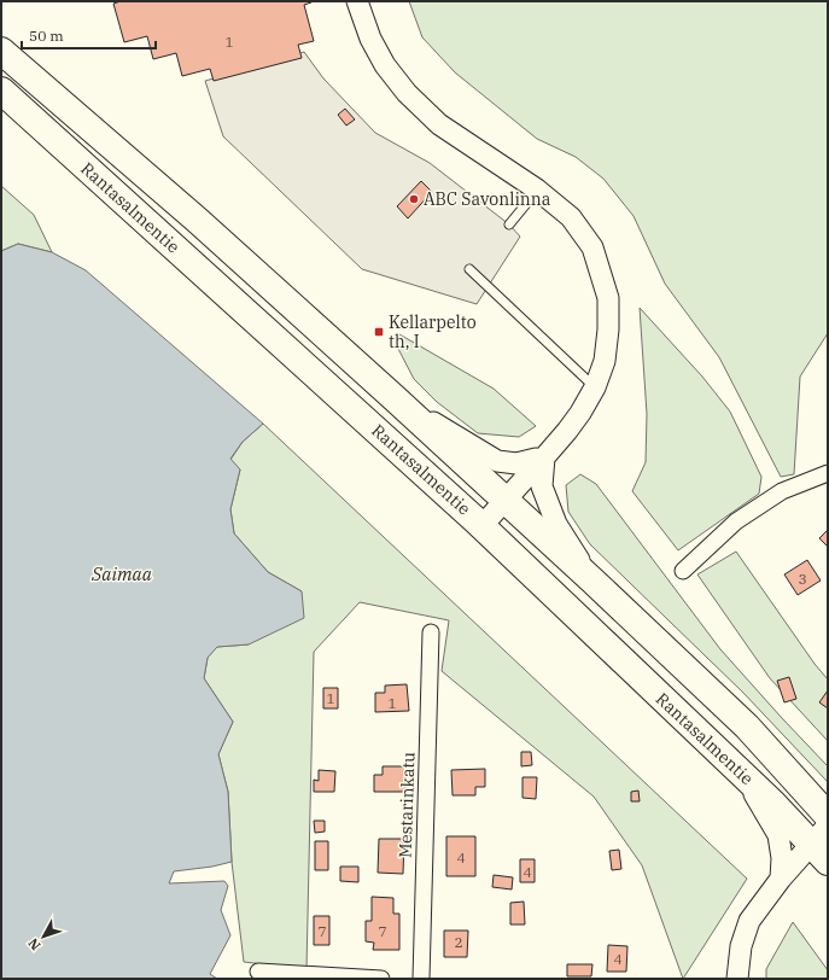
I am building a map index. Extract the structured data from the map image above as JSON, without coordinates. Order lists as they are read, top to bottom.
{
  "streets": {
    "highway": ["Rantasalmentie"],
    "street": ["Mestarinkatu"]
  },
  "water": ["Saimaa"],
  "places": {
    "other": ["ABC Savonlinna"],
    "transit": ["Kellarpelto th, I"]
  },
  "house_numbers": [
    "1",
    "3",
    "1",
    "1",
    "4",
    "4",
    "7",
    "7",
    "2",
    "4"
  ],
  "scale_bar": "50 m",
  "north": "bottom left"
}
